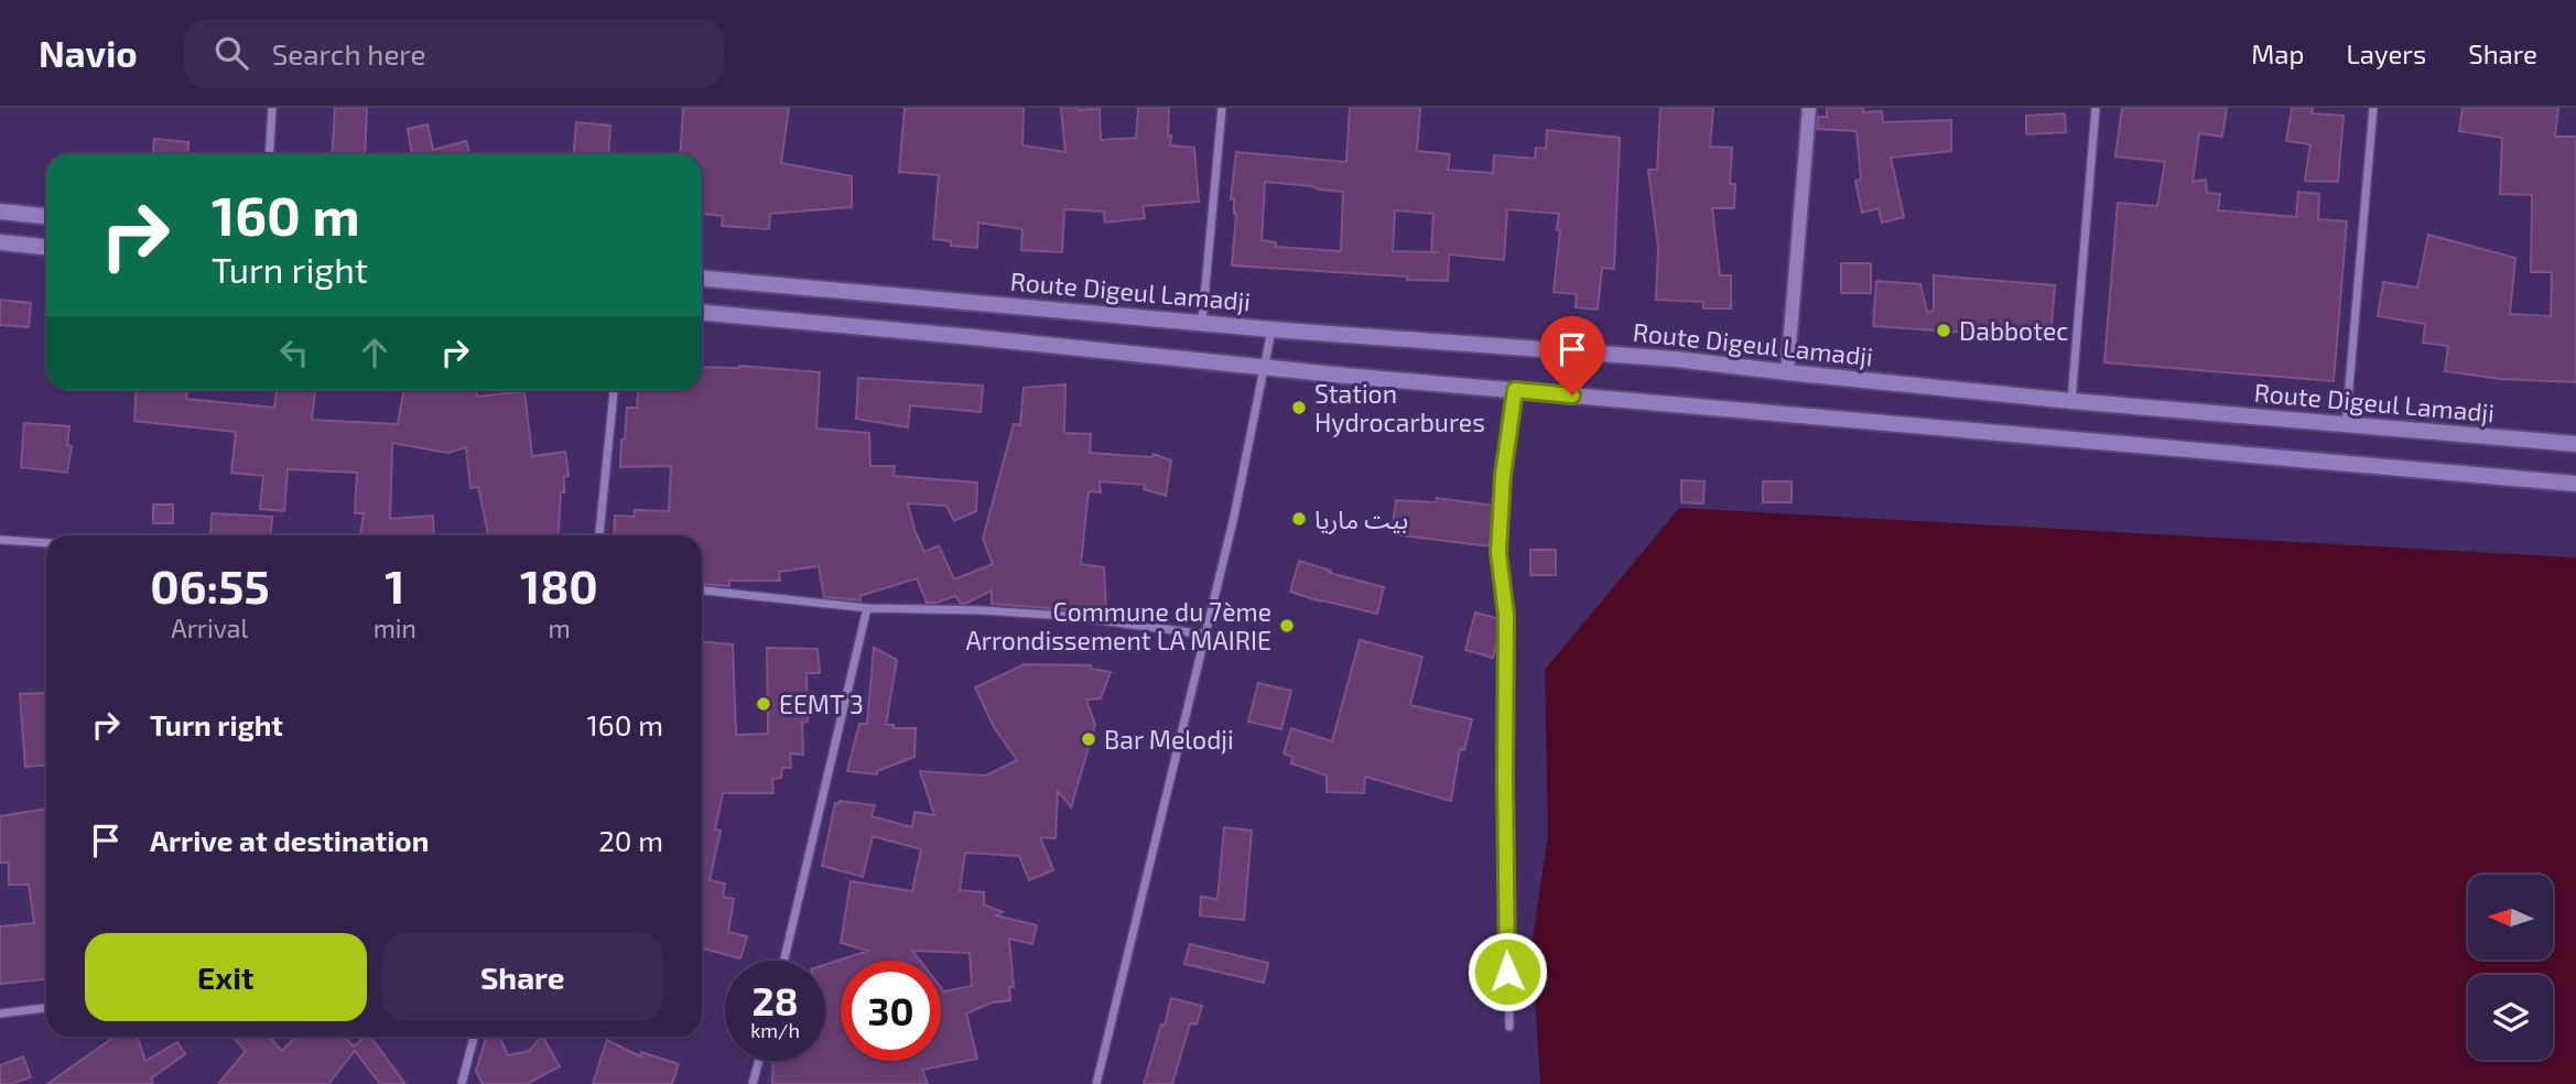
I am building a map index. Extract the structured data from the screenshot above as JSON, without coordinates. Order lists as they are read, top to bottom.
{
  "streets": {
    "main road": ["Route Digeul Lamadji"]
  },
  "places": [
    "Dabbotec",
    "Station Hydrocarbures",
    "بيت ماريا",
    "Commune du 7ème Arrondissement LA MAIRIE",
    "EEMT 3",
    "Bar Melodji"
  ],
  "north": "left",
  "page": {
    "header": "Navio",
    "search": "Search here",
    "nav": ["Map", "Layers", "Share"],
    "turn": ["160 m", "Turn right"],
    "eta": [
      "06:55",
      "Arrival",
      "1",
      "min",
      "180",
      "m"
    ],
    "list": [
      {
        "name": "Turn right",
        "value": "160 m"
      },
      {
        "name": "Arrive at destination",
        "value": "20 m"
      }
    ],
    "buttons": ["Exit", "Share"],
    "speed": "28 km/h",
    "limit": "30"
  }
}
